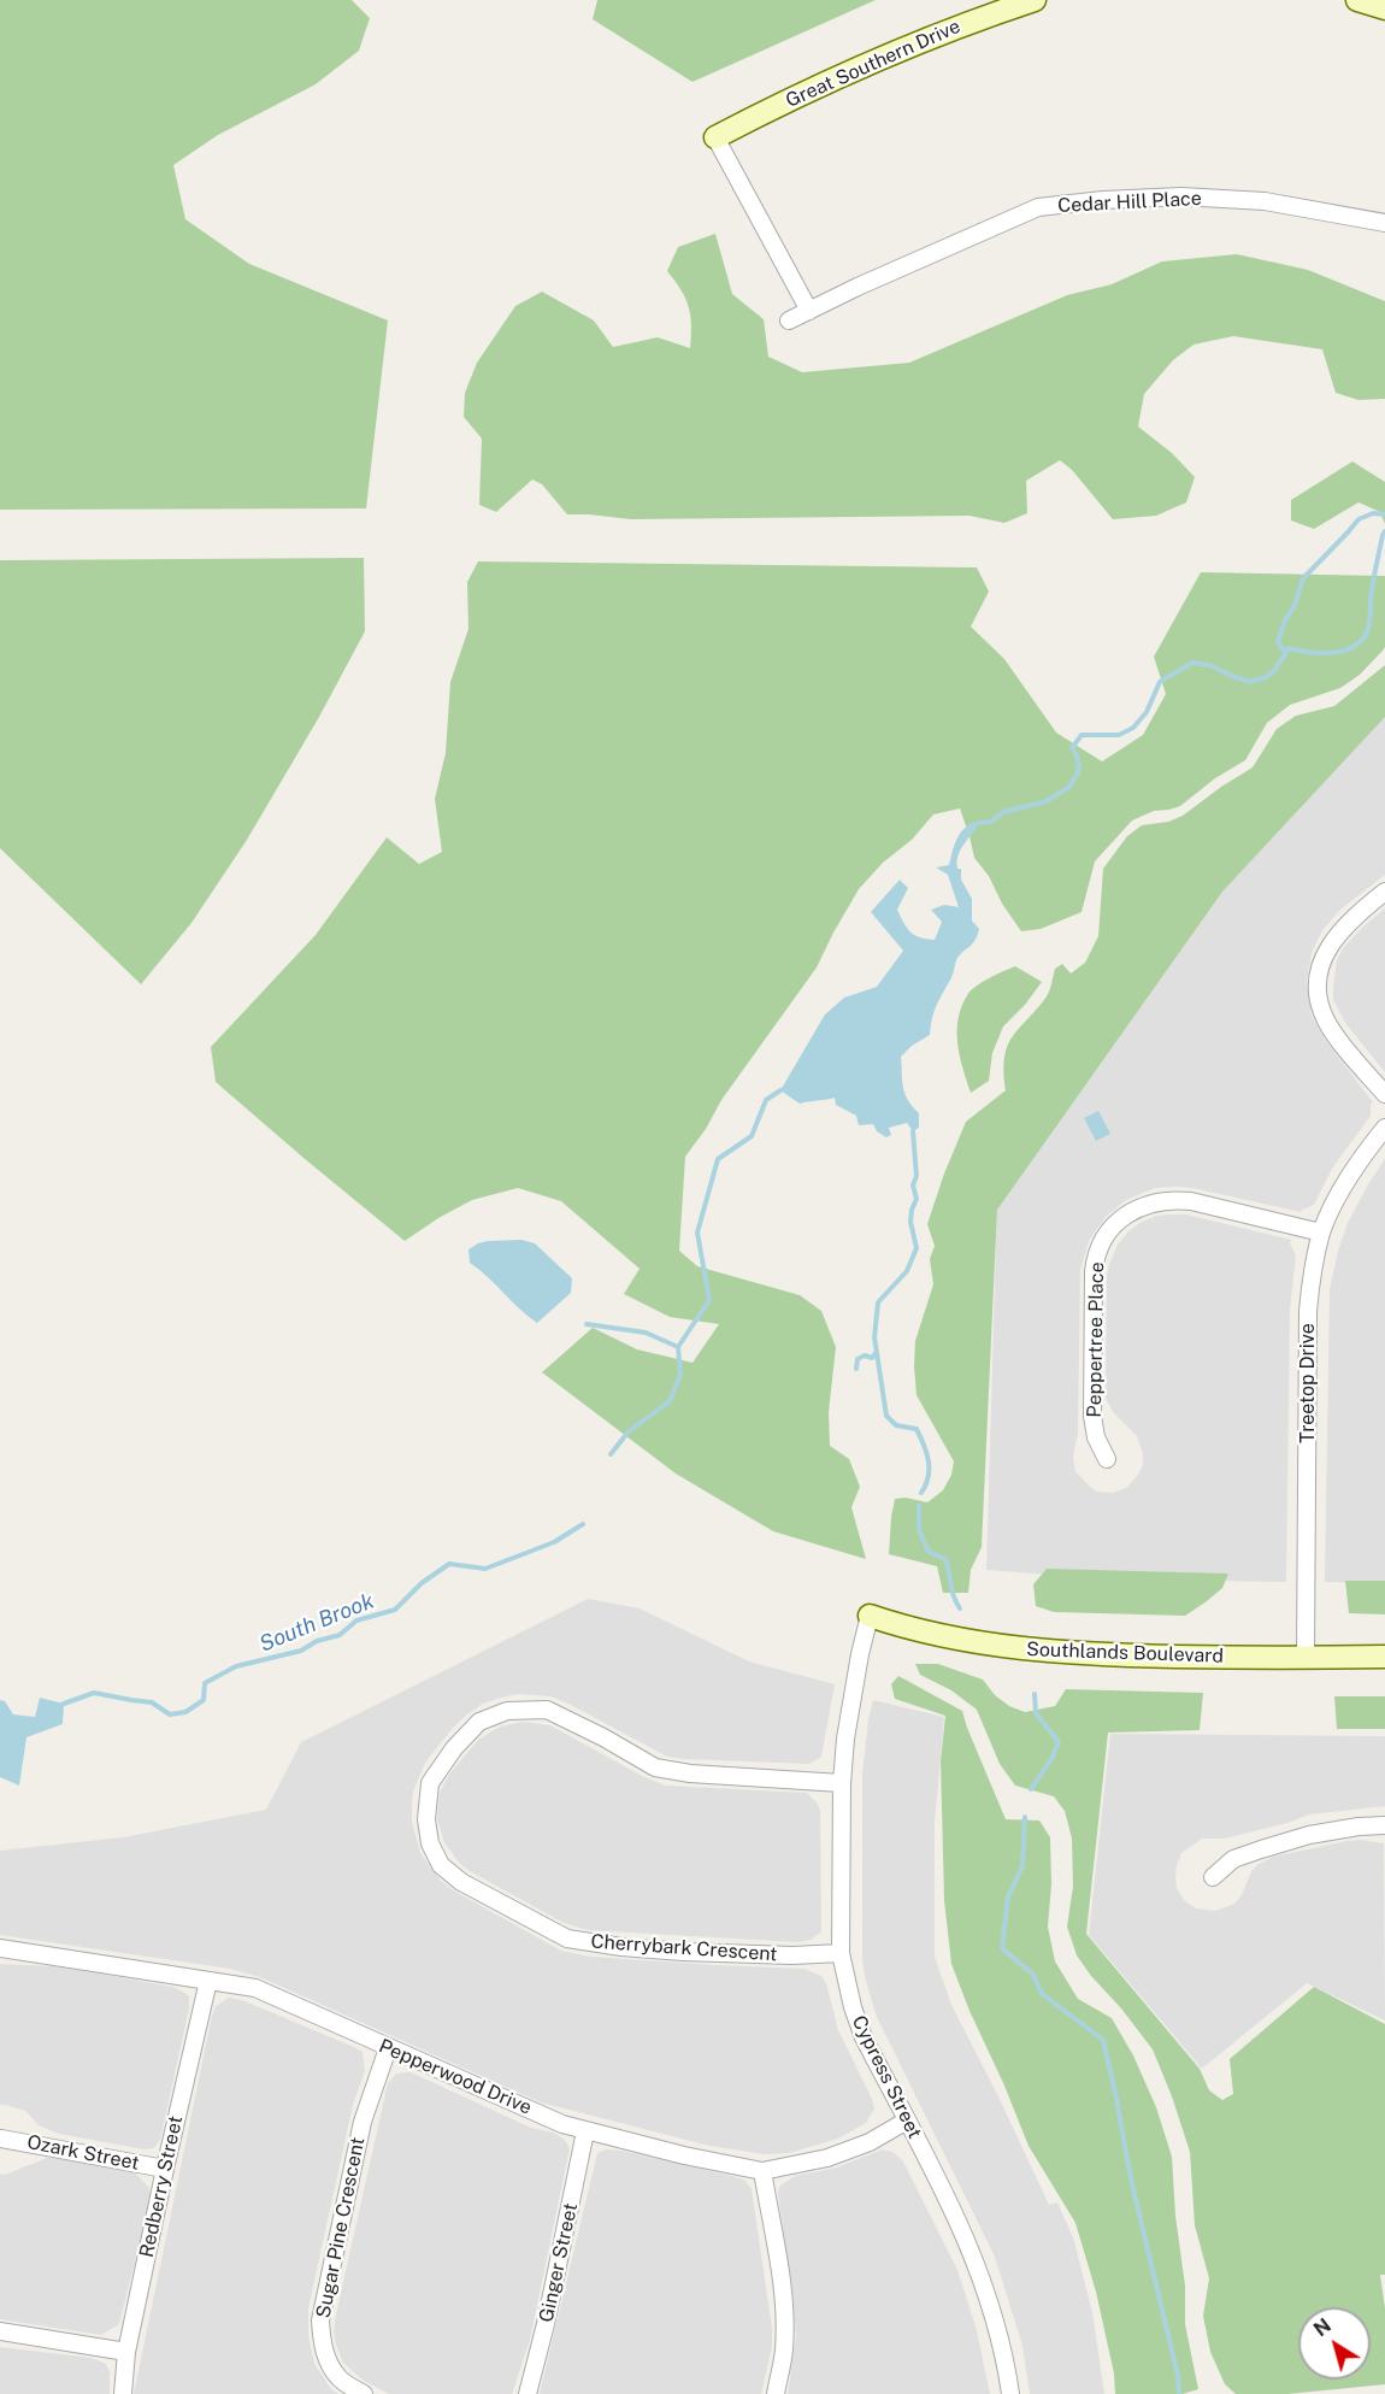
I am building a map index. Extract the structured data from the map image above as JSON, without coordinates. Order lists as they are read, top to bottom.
{
  "streets": {
    "main road": ["Great Southern Drive", "Southlands Boulevard"],
    "street": [
      "Cedar Hill Place",
      "Peppertree Place",
      "Treetop Drive",
      "Cherrybark Crescent",
      "Pepperwood Drive",
      "Cypress Street",
      "Ozark Street",
      "Redberry Street",
      "Sugar Pine Crescent",
      "Ginger Street"
    ]
  },
  "crossings": [
    ["Peppertree Place", "Treetop Drive"],
    ["Treetop Drive", "Southlands Boulevard"],
    ["Southlands Boulevard", "Cypress Street"],
    ["Cherrybark Crescent", "Cypress Street"],
    ["Pepperwood Drive", "Cypress Street"],
    ["Pepperwood Drive", "Redberry Street"],
    ["Pepperwood Drive", "Sugar Pine Crescent"],
    ["Pepperwood Drive", "Ginger Street"],
    ["Ozark Street", "Redberry Street"]
  ],
  "water": ["South Brook"],
  "north": "top left"
}
